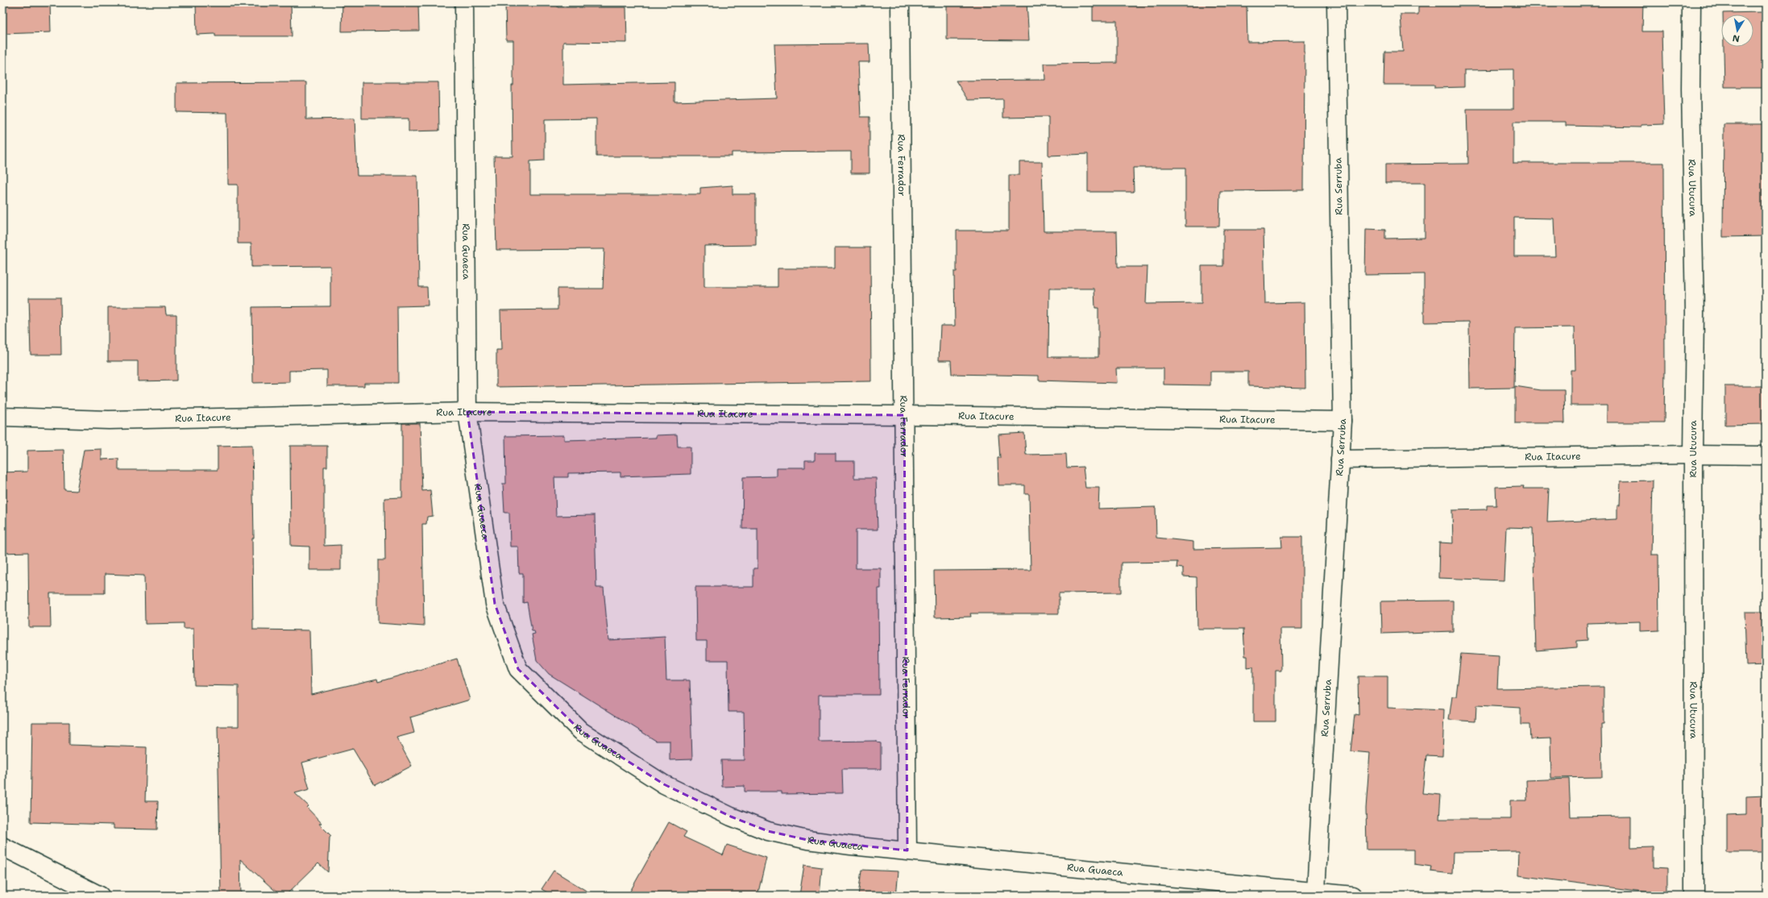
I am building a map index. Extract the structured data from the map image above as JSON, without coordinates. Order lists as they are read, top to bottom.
{
  "streets": {
    "street": [
      "Rua Ferrador",
      "Rua Serruba",
      "Rua Utucura",
      "Rua Guaeca",
      "Rua Itacure"
    ]
  },
  "crossings": [
    ["Rua Ferrador", "Rua Guaeca"],
    ["Rua Ferrador", "Rua Itacure"],
    ["Rua Serruba", "Rua Guaeca"],
    ["Rua Serruba", "Rua Itacure"],
    ["Rua Utucura", "Rua Itacure"],
    ["Rua Guaeca", "Rua Itacure"]
  ],
  "north": "bottom"
}
